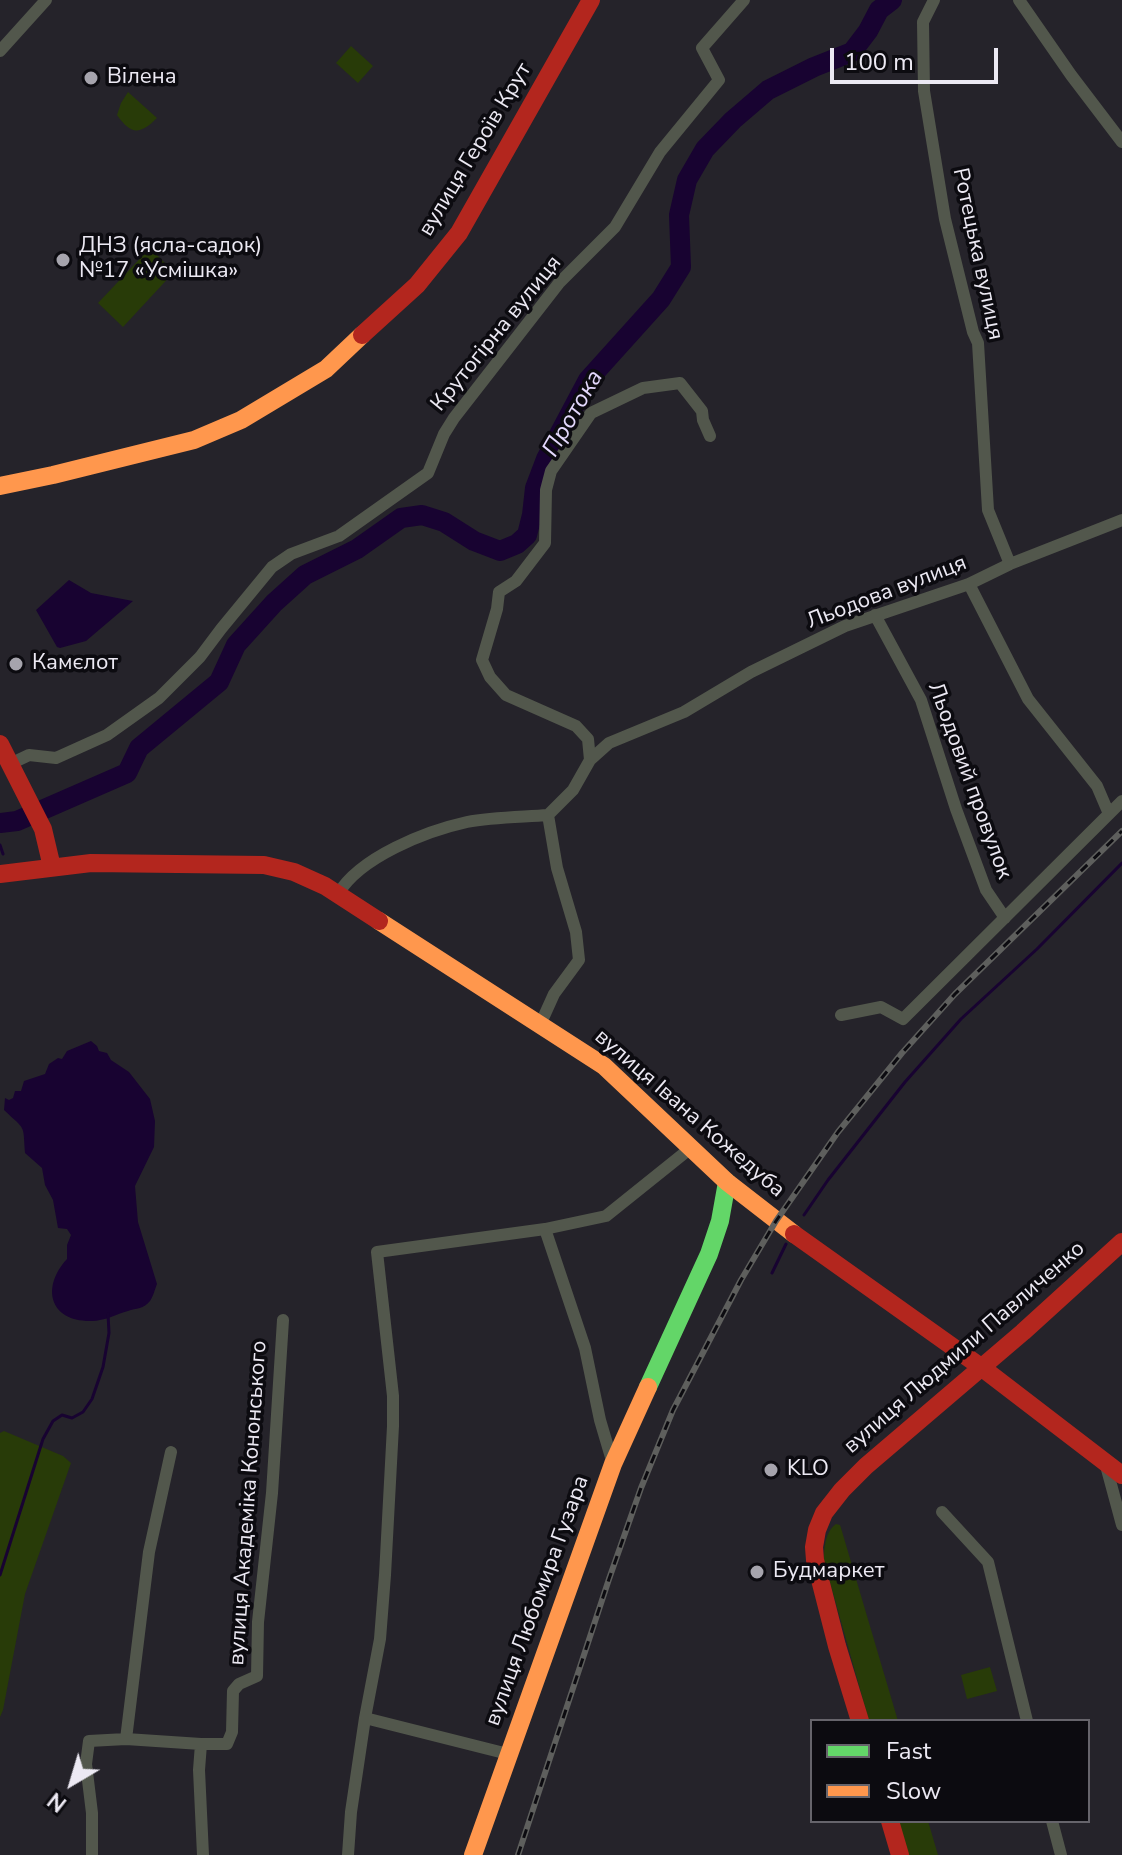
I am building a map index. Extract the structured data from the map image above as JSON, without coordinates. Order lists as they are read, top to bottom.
{
  "streets": {
    "street": [
      "вулиця Героїв Крут",
      "Ротецька вулиця",
      "Крутогірна вулиця",
      "Льодова вулиця",
      "Льодовий провулок",
      "вулиця Івана Кожедуба",
      "вулиця Людмили Павличенко",
      "вулиця Академіка Кононського",
      "вулиця Любомира Гузара"
    ]
  },
  "crossings": [
    ["Ротецька вулиця", "Льодова вулиця"],
    ["Льодова вулиця", "Льодовий провулок"],
    ["вулиця Івана Кожедуба", "вулиця Людмили Павличенко"],
    ["вулиця Івана Кожедуба", "вулиця Любомира Гузара"]
  ],
  "water": ["Протока"],
  "places": [
    "Вілена",
    "ДНЗ (ясла-садок) №17 «Усмішка»",
    "Камєлот",
    "KLO",
    "Будмаркет"
  ],
  "legend": ["Fast", "Slow"],
  "scale_bar": "100 m",
  "north": "bottom left"
}
